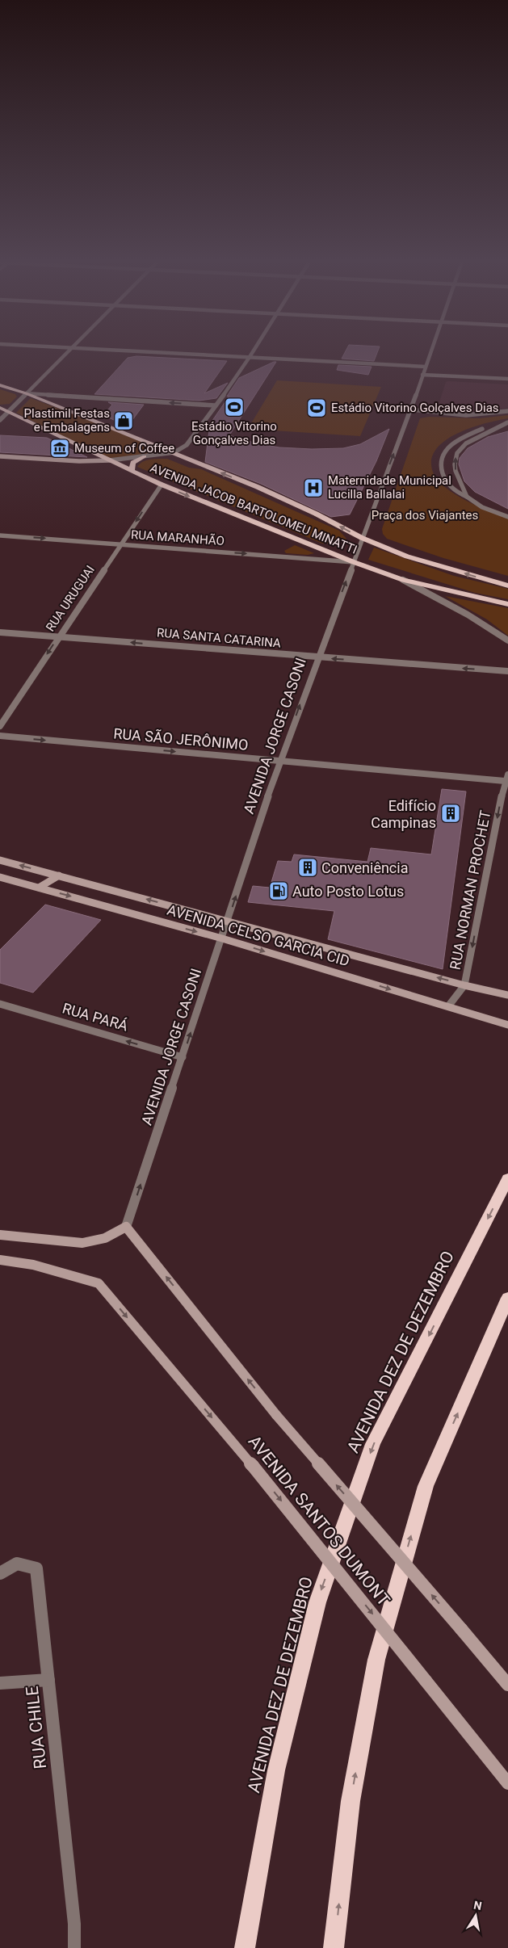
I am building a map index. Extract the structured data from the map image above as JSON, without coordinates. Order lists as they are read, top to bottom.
{
  "streets": {
    "highway": ["AVENIDA DEZ DE DEZEMBRO"],
    "main road": ["AVENIDA JACOB BARTOLOMEU MINATTI", "AVENIDA CELSO GARCIA CID", "AVENIDA SANTOS DUMONT"],
    "street": [
      "RUA MARANHÃO",
      "RUA URUGUAI",
      "RUA SANTA CATARINA",
      "AVENIDA JORGE CASONI",
      "RUA SÃO JERÔNIMO",
      "RUA NORMAN PROCHET",
      "RUA PARÁ",
      "RUA CHILE"
    ]
  },
  "crossings": [
    ["AVENIDA JACOB BARTOLOMEU MINATTI", "RUA MARANHÃO"],
    ["AVENIDA JACOB BARTOLOMEU MINATTI", "RUA URUGUAI"],
    ["AVENIDA JACOB BARTOLOMEU MINATTI", "AVENIDA JORGE CASONI"],
    ["RUA MARANHÃO", "RUA URUGUAI"],
    ["RUA MARANHÃO", "AVENIDA JORGE CASONI"],
    ["RUA URUGUAI", "RUA SANTA CATARINA"],
    ["RUA SANTA CATARINA", "AVENIDA JORGE CASONI"],
    ["AVENIDA JORGE CASONI", "RUA SÃO JERÔNIMO"],
    ["AVENIDA JORGE CASONI", "AVENIDA CELSO GARCIA CID"],
    ["AVENIDA JORGE CASONI", "RUA PARÁ"],
    ["RUA SÃO JERÔNIMO", "RUA NORMAN PROCHET"],
    ["RUA NORMAN PROCHET", "AVENIDA CELSO GARCIA CID"]
  ],
  "one_way": [
    "RUA MARANHÃO",
    "RUA URUGUAI",
    "RUA SANTA CATARINA",
    "AVENIDA JORGE CASONI",
    "RUA SÃO JERÔNIMO",
    "RUA NORMAN PROCHET",
    "RUA PARÁ"
  ],
  "parks": ["Praça dos Viajantes"],
  "places": {
    "sports": ["Estádio Vitorino Gonçalves Dias", "Estádio Vitorino Golçalves Dias"],
    "shop": ["Plastimil Festas e Embalagens"],
    "museum": ["Museum of Coffee"],
    "hospital": ["Maternidade Municipal Lucilla Ballalai"],
    "building": ["Edifício Campinas", "Conveniência"],
    "fuel station": ["Auto Posto Lotus"]
  },
  "north": "top"
}
